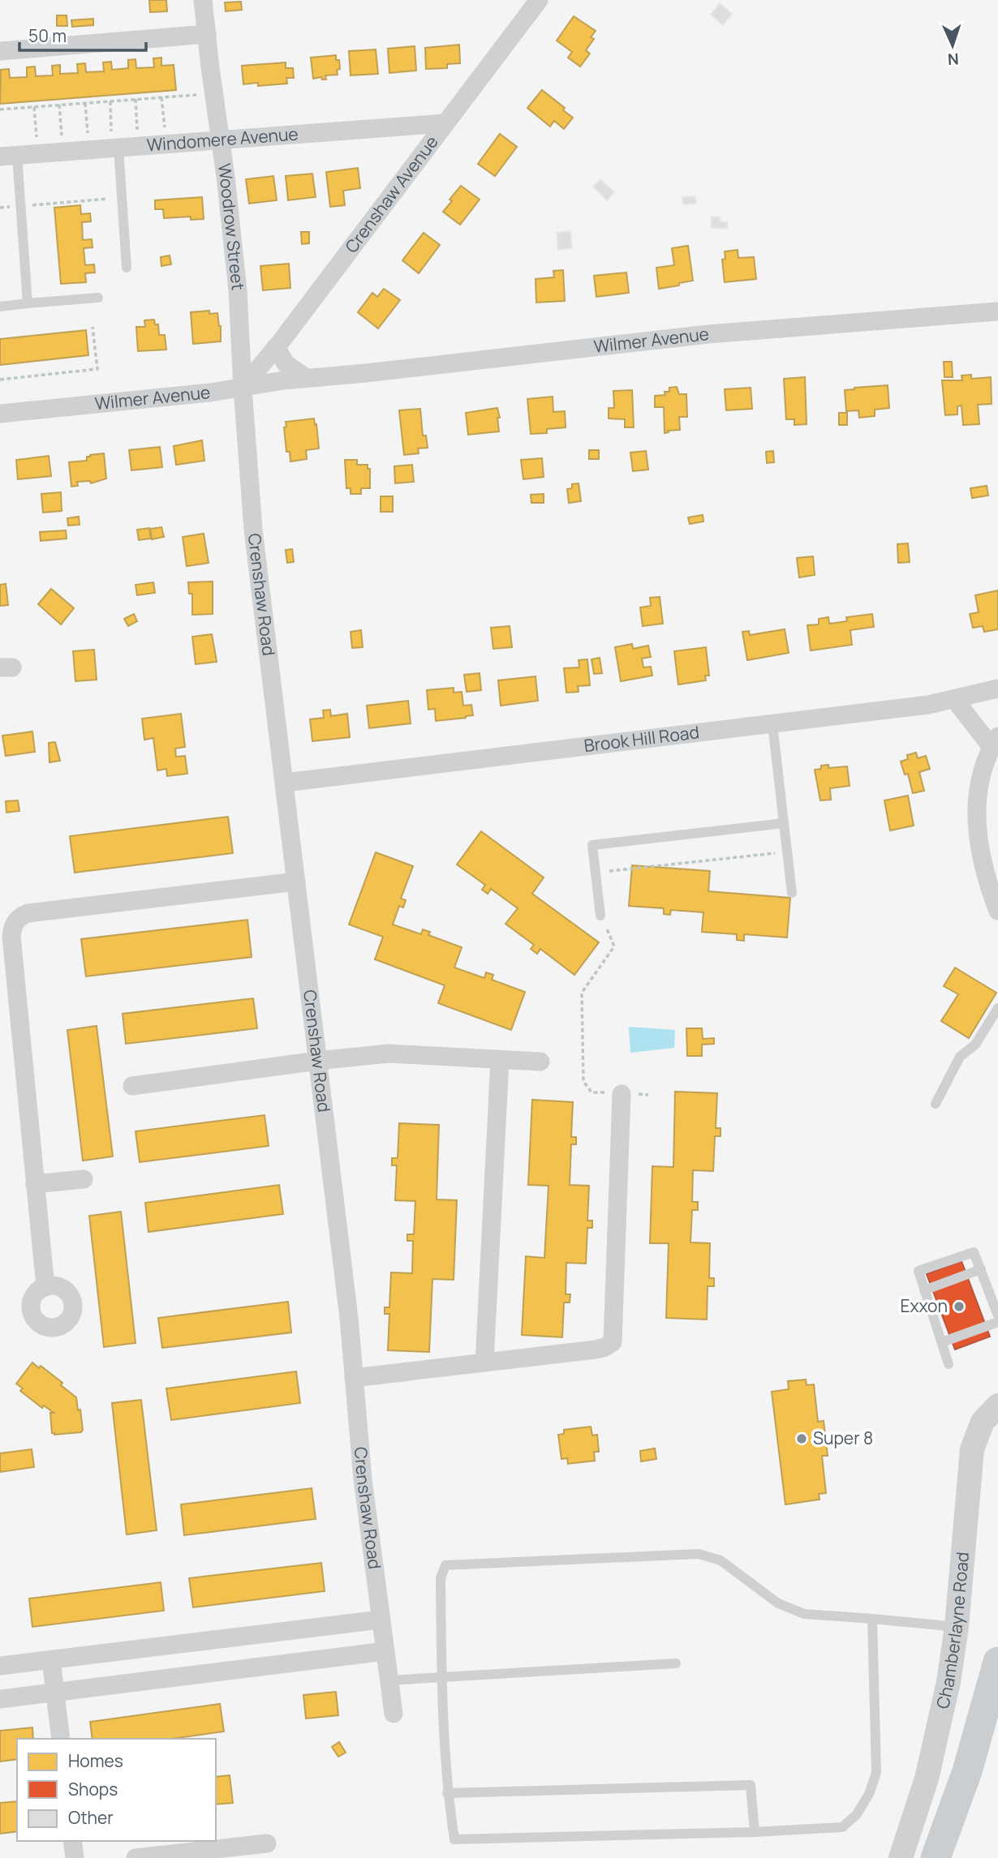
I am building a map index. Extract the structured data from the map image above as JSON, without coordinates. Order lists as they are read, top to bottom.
{
  "streets": {
    "street": [
      "Windomere Avenue",
      "Crenshaw Avenue",
      "Woodrow Street",
      "Wilmer Avenue",
      "Crenshaw Road",
      "Brook Hill Road",
      "Chamberlayne Road"
    ]
  },
  "crossings": [
    ["Windomere Avenue", "Crenshaw Avenue"],
    ["Windomere Avenue", "Woodrow Street"],
    ["Crenshaw Avenue", "Woodrow Street"],
    ["Crenshaw Avenue", "Wilmer Avenue"],
    ["Crenshaw Avenue", "Crenshaw Road"],
    ["Woodrow Street", "Wilmer Avenue"],
    ["Woodrow Street", "Crenshaw Road"],
    ["Wilmer Avenue", "Crenshaw Road"],
    ["Crenshaw Road", "Brook Hill Road"]
  ],
  "places": ["Exxon", "Super 8"],
  "legend": ["Homes", "Shops", "Other"],
  "scale_bar": "50 m",
  "north": "bottom"
}
